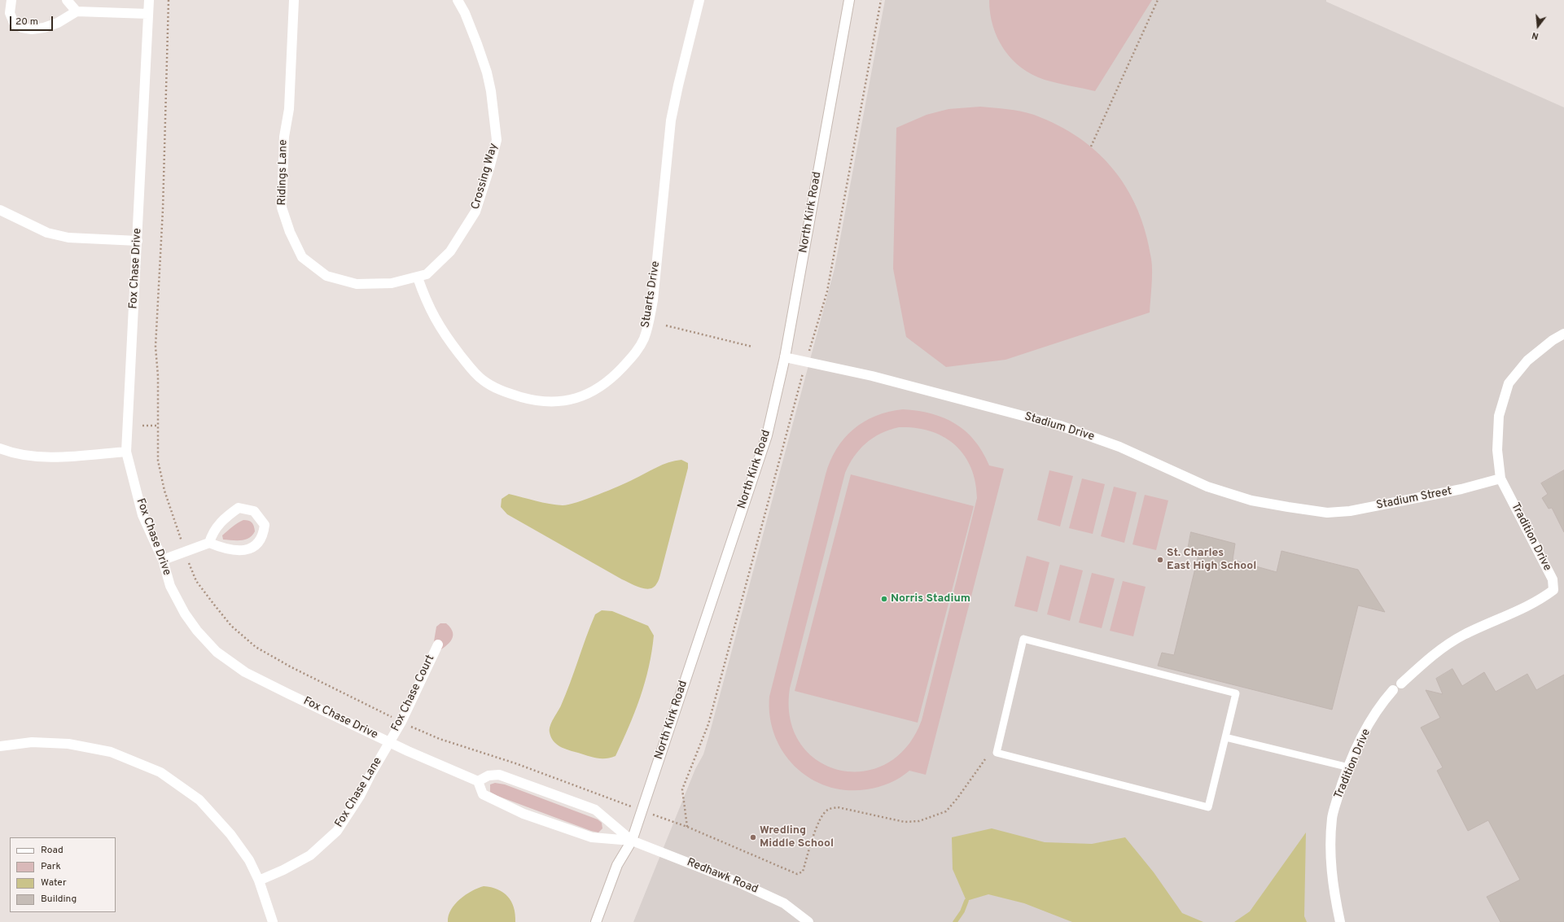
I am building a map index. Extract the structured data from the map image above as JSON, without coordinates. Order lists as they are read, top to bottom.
{
  "streets": {
    "street": [
      "Ridings Lane",
      "Crossing Way",
      "North Kirk Road",
      "Fox Chase Drive",
      "Stuarts Drive",
      "Stadium Drive",
      "Stadium Street",
      "Tradition Drive",
      "Fox Chase Court",
      "Fox Chase Lane",
      "Redhawk Road"
    ]
  },
  "crossings": [
    ["Ridings Lane", "Crossing Way"],
    ["Ridings Lane", "Stuarts Drive"],
    ["Crossing Way", "Stuarts Drive"],
    ["North Kirk Road", "Stadium Drive"],
    ["North Kirk Road", "Redhawk Road"],
    ["Fox Chase Drive", "Fox Chase Court"],
    ["Fox Chase Drive", "Fox Chase Lane"],
    ["Stadium Drive", "Stadium Street"],
    ["Stadium Street", "Tradition Drive"],
    ["Fox Chase Court", "Fox Chase Lane"]
  ],
  "places": ["St. Charles East High School", "Norris Stadium", "Wredling Middle School"],
  "legend": [
    "Road",
    "Park",
    "Water",
    "Building"
  ],
  "scale_bar": "20 m",
  "north": "bottom"
}
